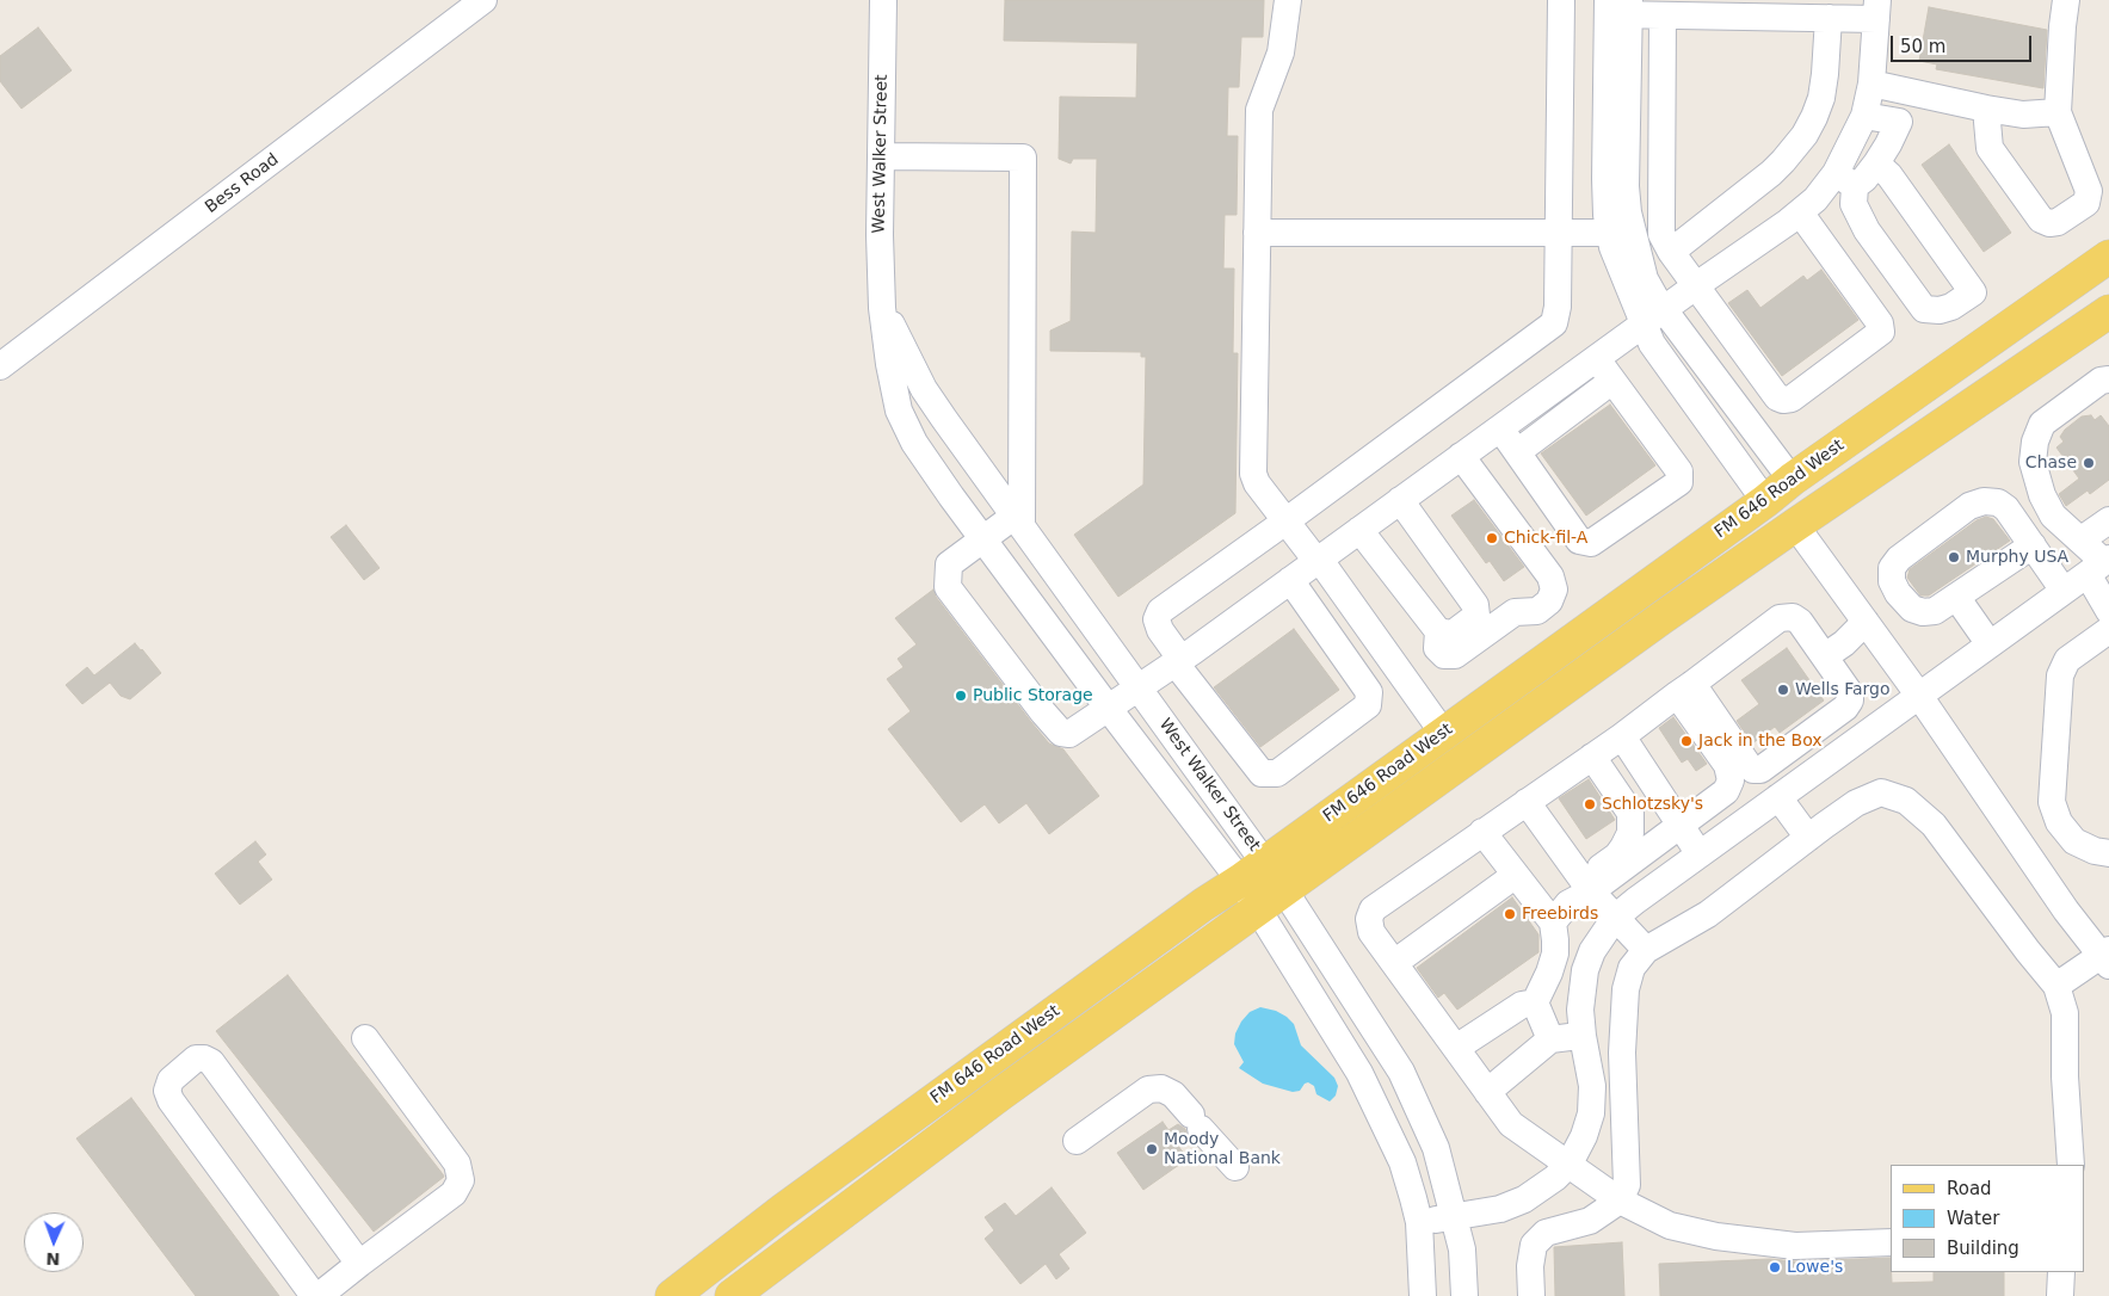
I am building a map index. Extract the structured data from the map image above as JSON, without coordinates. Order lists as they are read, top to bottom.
{
  "streets": {
    "main road": ["FM 646 Road West"],
    "street": ["West Walker Street", "Bess Road"]
  },
  "crossings": [
    ["West Walker Street", "FM 646 Road West"]
  ],
  "places": [
    "Chase",
    "Chick-fil-A",
    "Murphy USA",
    "Wells Fargo",
    "Public Storage",
    "Jack in the Box",
    "Schlotzsky's",
    "Freebirds",
    "Moody National Bank",
    "Lowe's"
  ],
  "legend": ["Road", "Water", "Building"],
  "scale_bar": "50 m",
  "north": "bottom"
}
